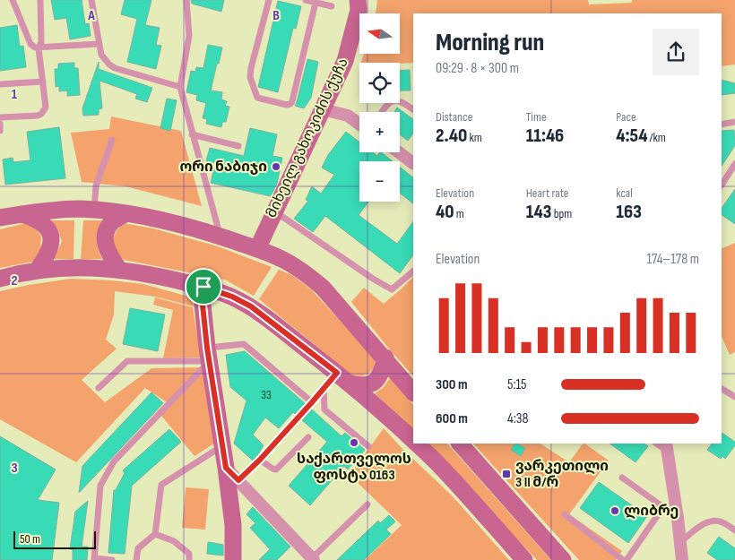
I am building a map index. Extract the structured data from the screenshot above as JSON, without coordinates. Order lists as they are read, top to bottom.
{
  "streets": {
    "main road": ["მიხეილ გახოკიძის ქუჩა"]
  },
  "places": {
    "other": ["ორი ნაბიჯი", "საქართველოს ფოსტა 0163", "ლიბრე"],
    "transit": ["ვარკეთილი 3 II მ/რ"]
  },
  "house_numbers": ["33"],
  "scale_bar": "50 m",
  "north": "left",
  "page": {
    "map_buttons": ["+", "−"],
    "heading": ["Morning run", "09:29 · 8 × 300 m"],
    "stats": [
      ["Distance", "2.40 km"],
      ["Time", "11:46"],
      ["Pace", "4:54 /km"],
      ["Elevation", "40 m"],
      ["Heart rate", "143 bpm"],
      ["kcal", "163"]
    ],
    "chart": ["Elevation", "174–178 m"],
    "list": [
      {
        "name": "300 m",
        "note": "5:15"
      },
      {
        "name": "600 m",
        "note": "4:38"
      }
    ],
    "scale": "50 m"
  },
  "grid": {
    "columns": ["A", "B"],
    "rows": ["1", "2", "3"]
  }
}
